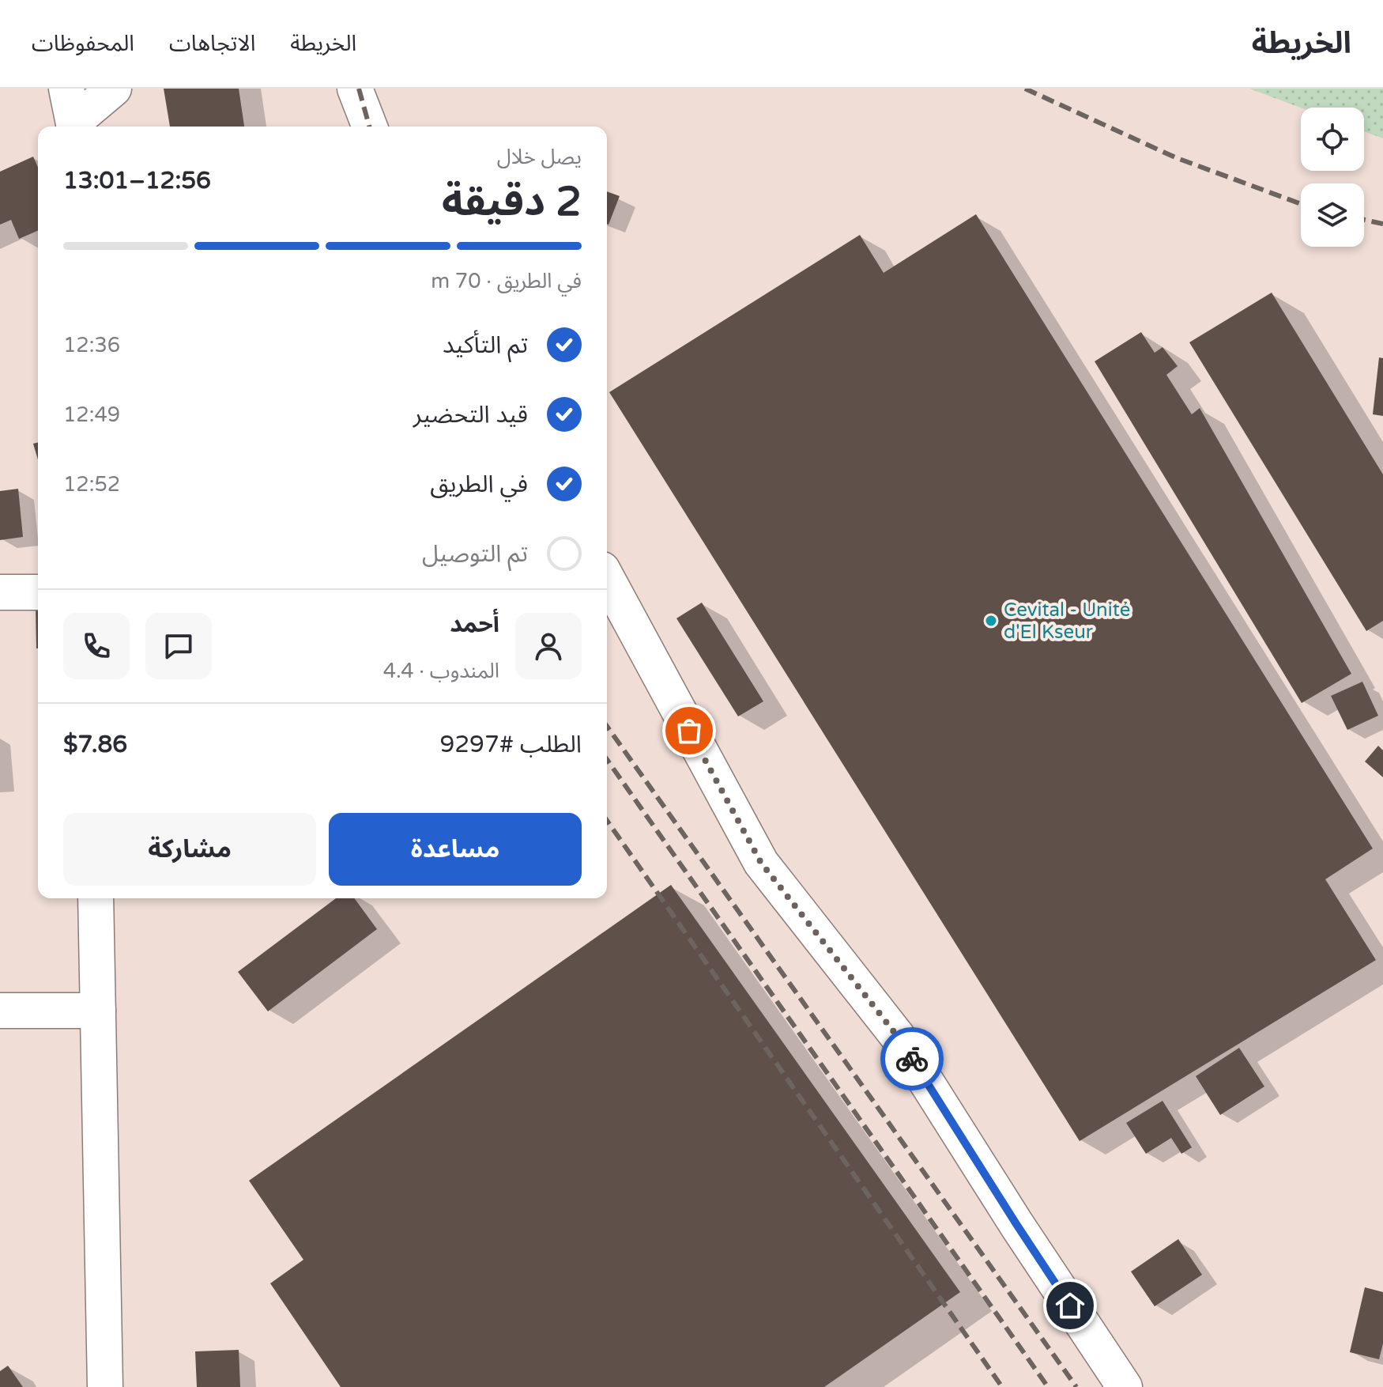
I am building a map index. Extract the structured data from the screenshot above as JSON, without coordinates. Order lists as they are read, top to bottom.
{
  "places": ["Cevital - Unité d'El Kseur"],
  "page": {
    "header": "الخريطة",
    "nav": ["الخريطة", "الاتجاهات", "المحفوظات"],
    "heading": ["2 دقيقة", "يصل خلال", "12:56–13:01"],
    "panel": [
      "أحمد",
      "المندوب · 4.4",
      "الطلب #9297",
      "$7.86"
    ],
    "bar": "في الطريق · 70 m",
    "list": [
      ["تم التأكيد", "12:36"],
      ["قيد التحضير", "12:49"],
      ["في الطريق", "12:52"],
      "تم التوصيل"
    ],
    "buttons": ["مساعدة", "مشاركة"]
  }
}
